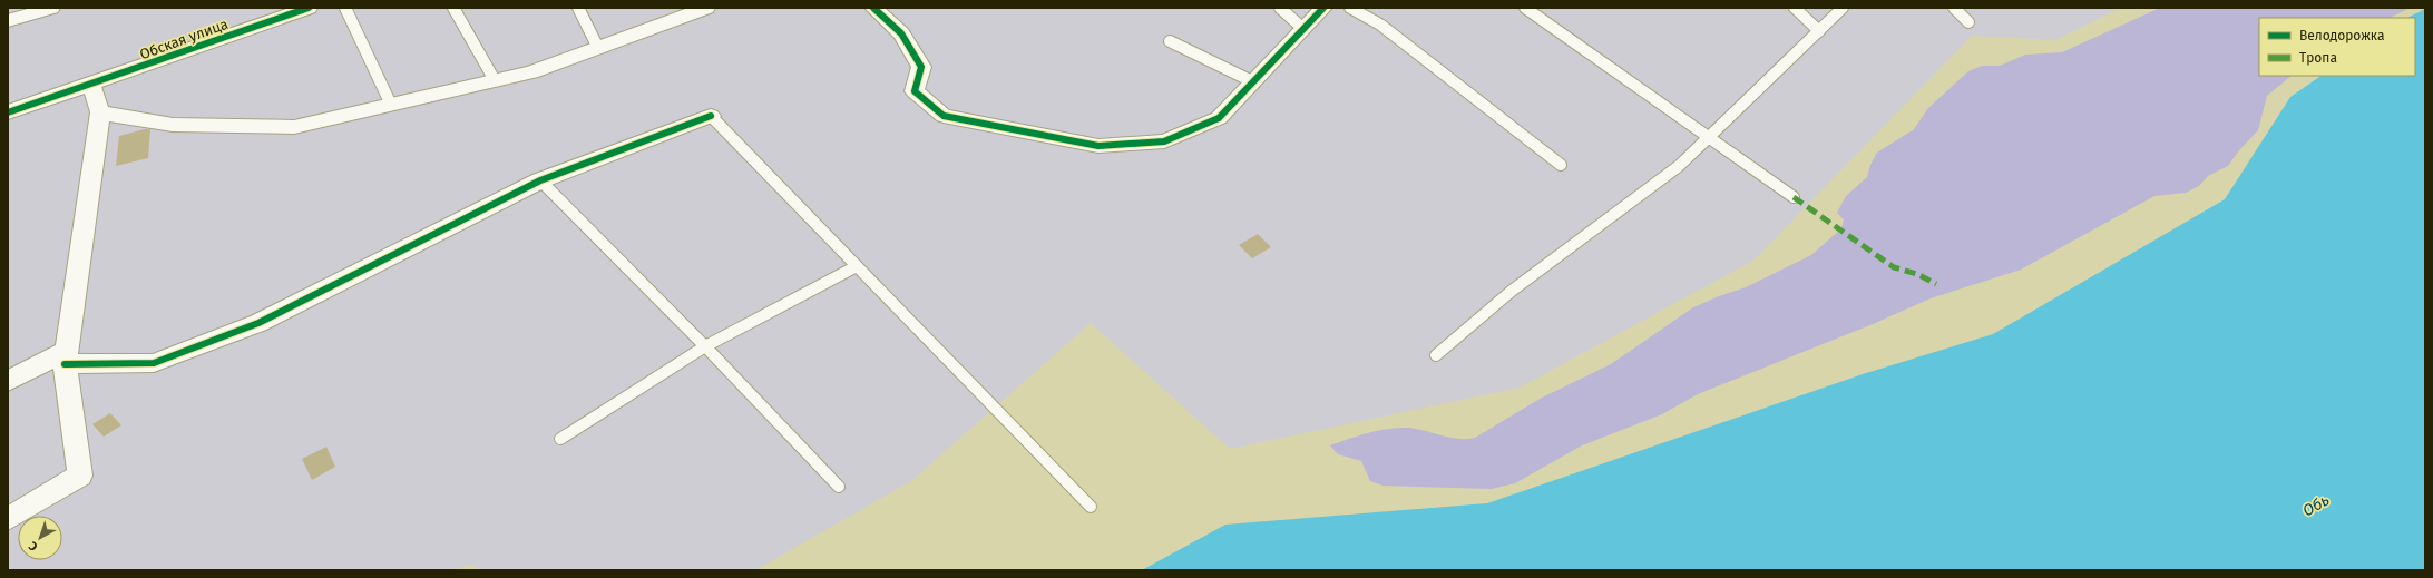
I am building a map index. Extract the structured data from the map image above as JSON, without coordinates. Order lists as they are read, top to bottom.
{
  "streets": {
    "street": ["Обская улица"]
  },
  "water": ["Обь"],
  "legend": ["Велодорожка", "Тропа"],
  "north": "bottom left"
}
